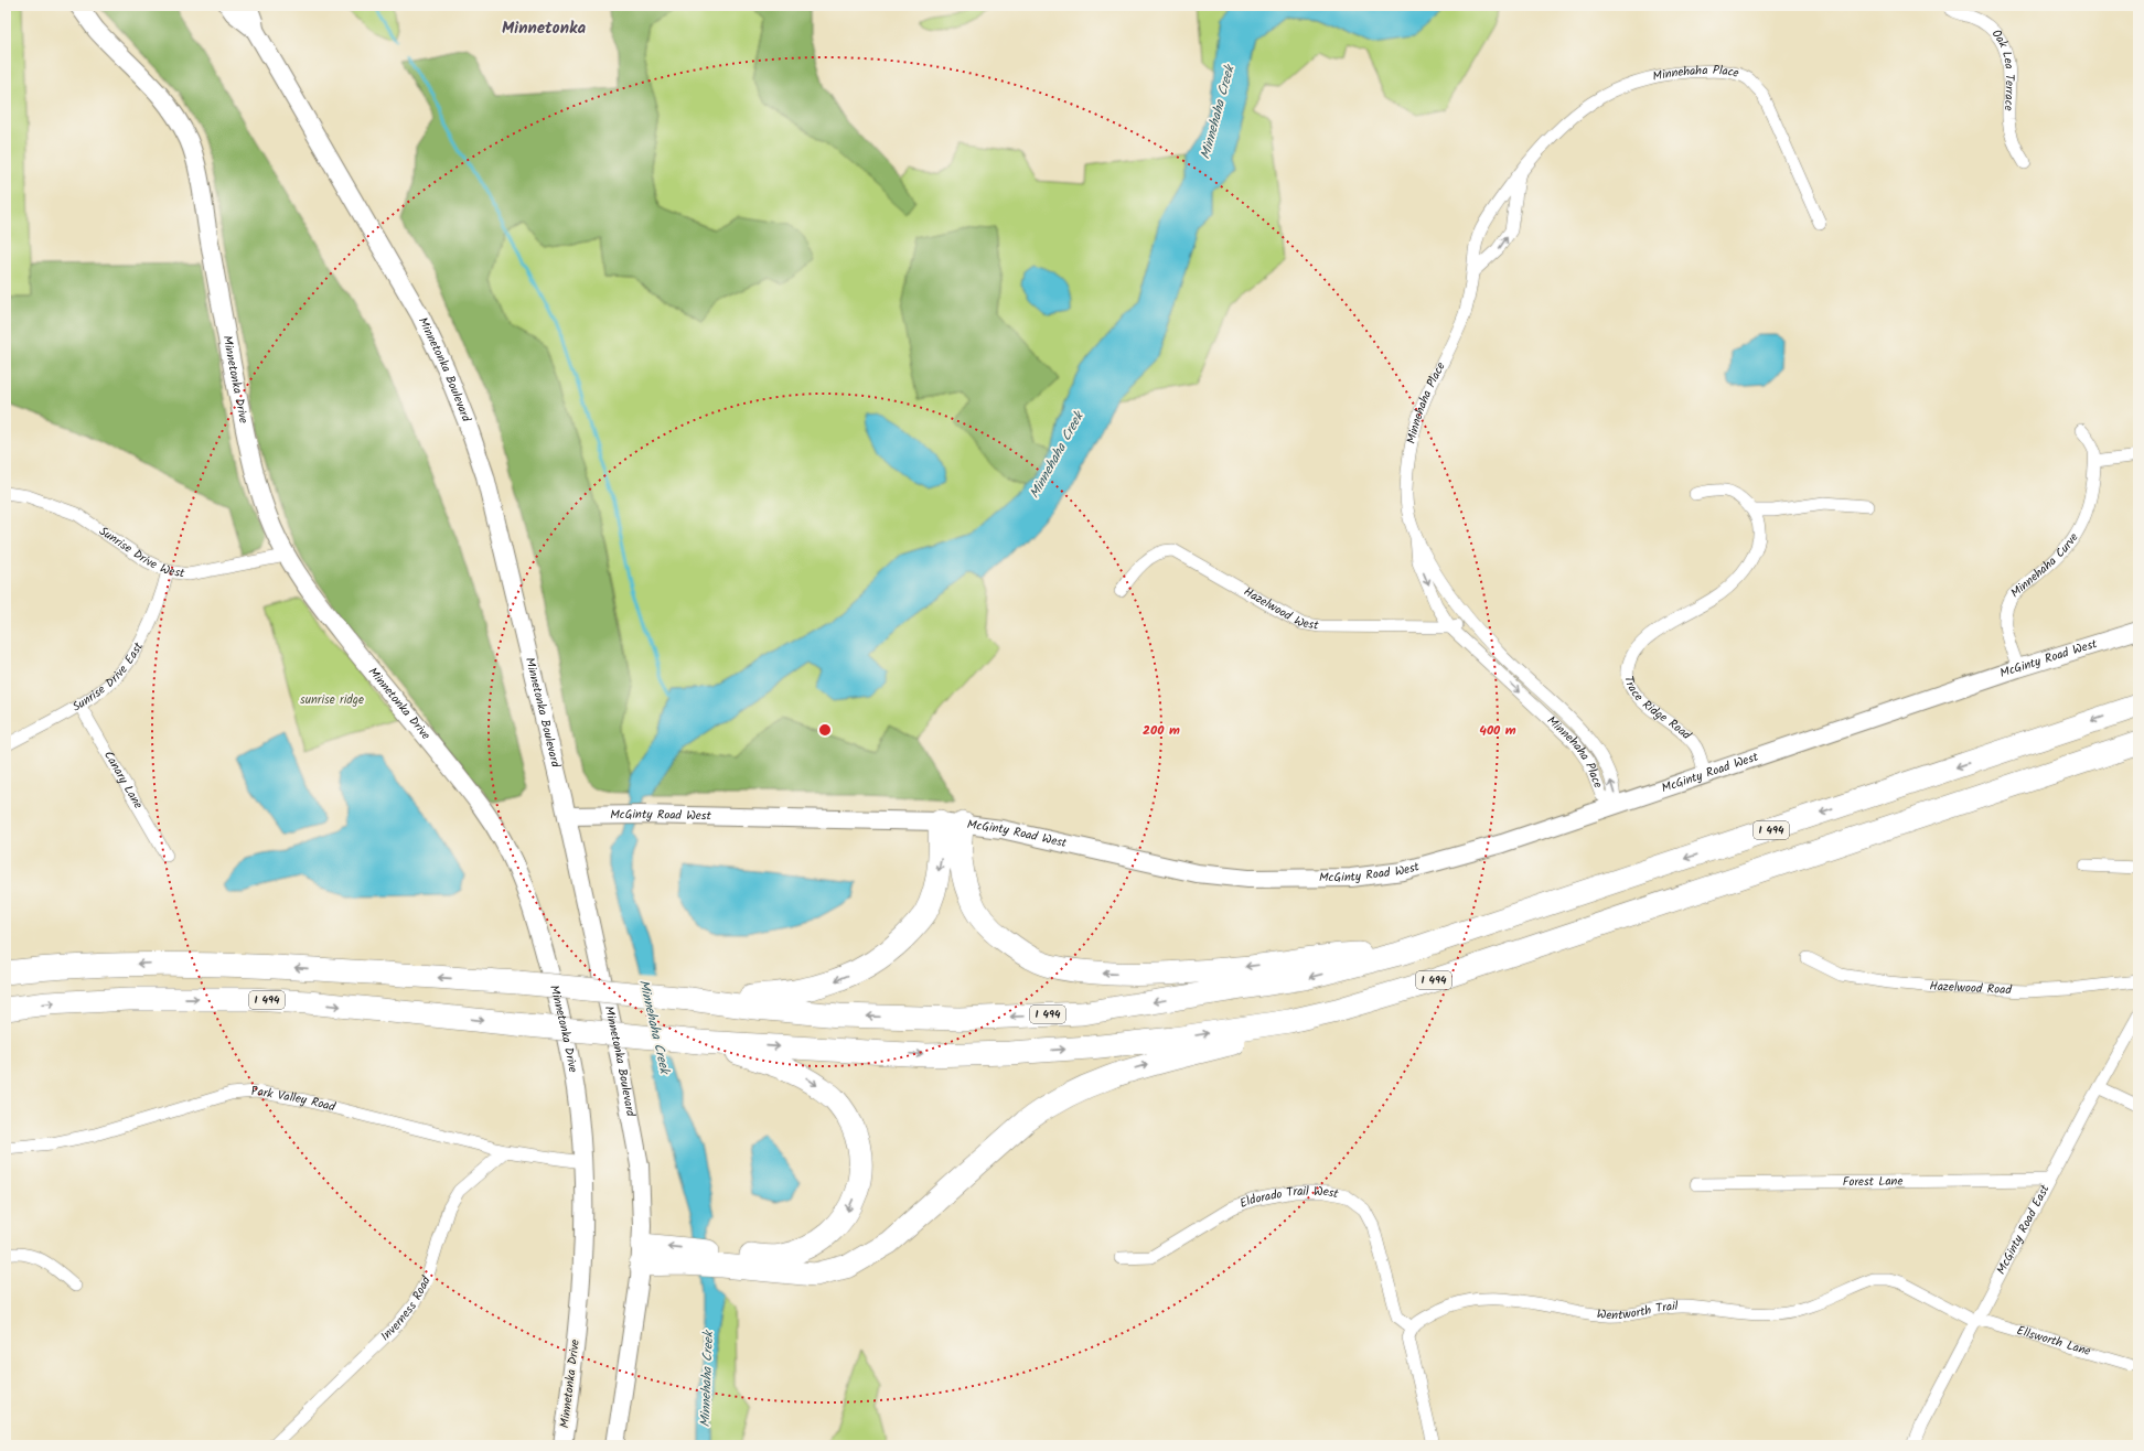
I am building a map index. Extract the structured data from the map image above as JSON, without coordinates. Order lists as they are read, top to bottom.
{
  "streets": {
    "highway": ["I 494"],
    "main road": ["Minnetonka Boulevard", "Minnetonka Drive", "McGinty Road West"],
    "street": [
      "Oak Lea Terrace",
      "Minnehaha Place",
      "Sunrise Drive West",
      "Minnehaha Curve",
      "Hazelwood West",
      "Sunrise Drive East",
      "Trace Ridge Road",
      "Canary Lane",
      "Hazelwood Road",
      "Park Valley Road",
      "Forest Lane",
      "Eldorado Trail West",
      "McGinty Road East",
      "Inverness Road",
      "Wentworth Trail",
      "Ellsworth Lane"
    ]
  },
  "crossings": [
    ["Minnehaha Place", "Hazelwood West"],
    ["Minnehaha Place", "McGinty Road West"],
    ["Minnetonka Boulevard", "McGinty Road West"],
    ["Minnetonka Drive", "Sunrise Drive West"],
    ["Minnetonka Drive", "Park Valley Road"],
    ["Sunrise Drive West", "Sunrise Drive East"],
    ["Minnehaha Curve", "McGinty Road West"],
    ["McGinty Road West", "Trace Ridge Road"],
    ["Sunrise Drive East", "Canary Lane"],
    ["Park Valley Road", "Inverness Road"],
    ["Forest Lane", "McGinty Road East"],
    ["Eldorado Trail West", "Wentworth Trail"],
    ["McGinty Road East", "Wentworth Trail"],
    ["McGinty Road East", "Ellsworth Lane"],
    ["Wentworth Trail", "Ellsworth Lane"]
  ],
  "districts": ["Minnetonka"],
  "water": ["Minnehaha Creek"],
  "parks": ["sunrise ridge"],
  "rings": ["200 m", "400 m"]
}
